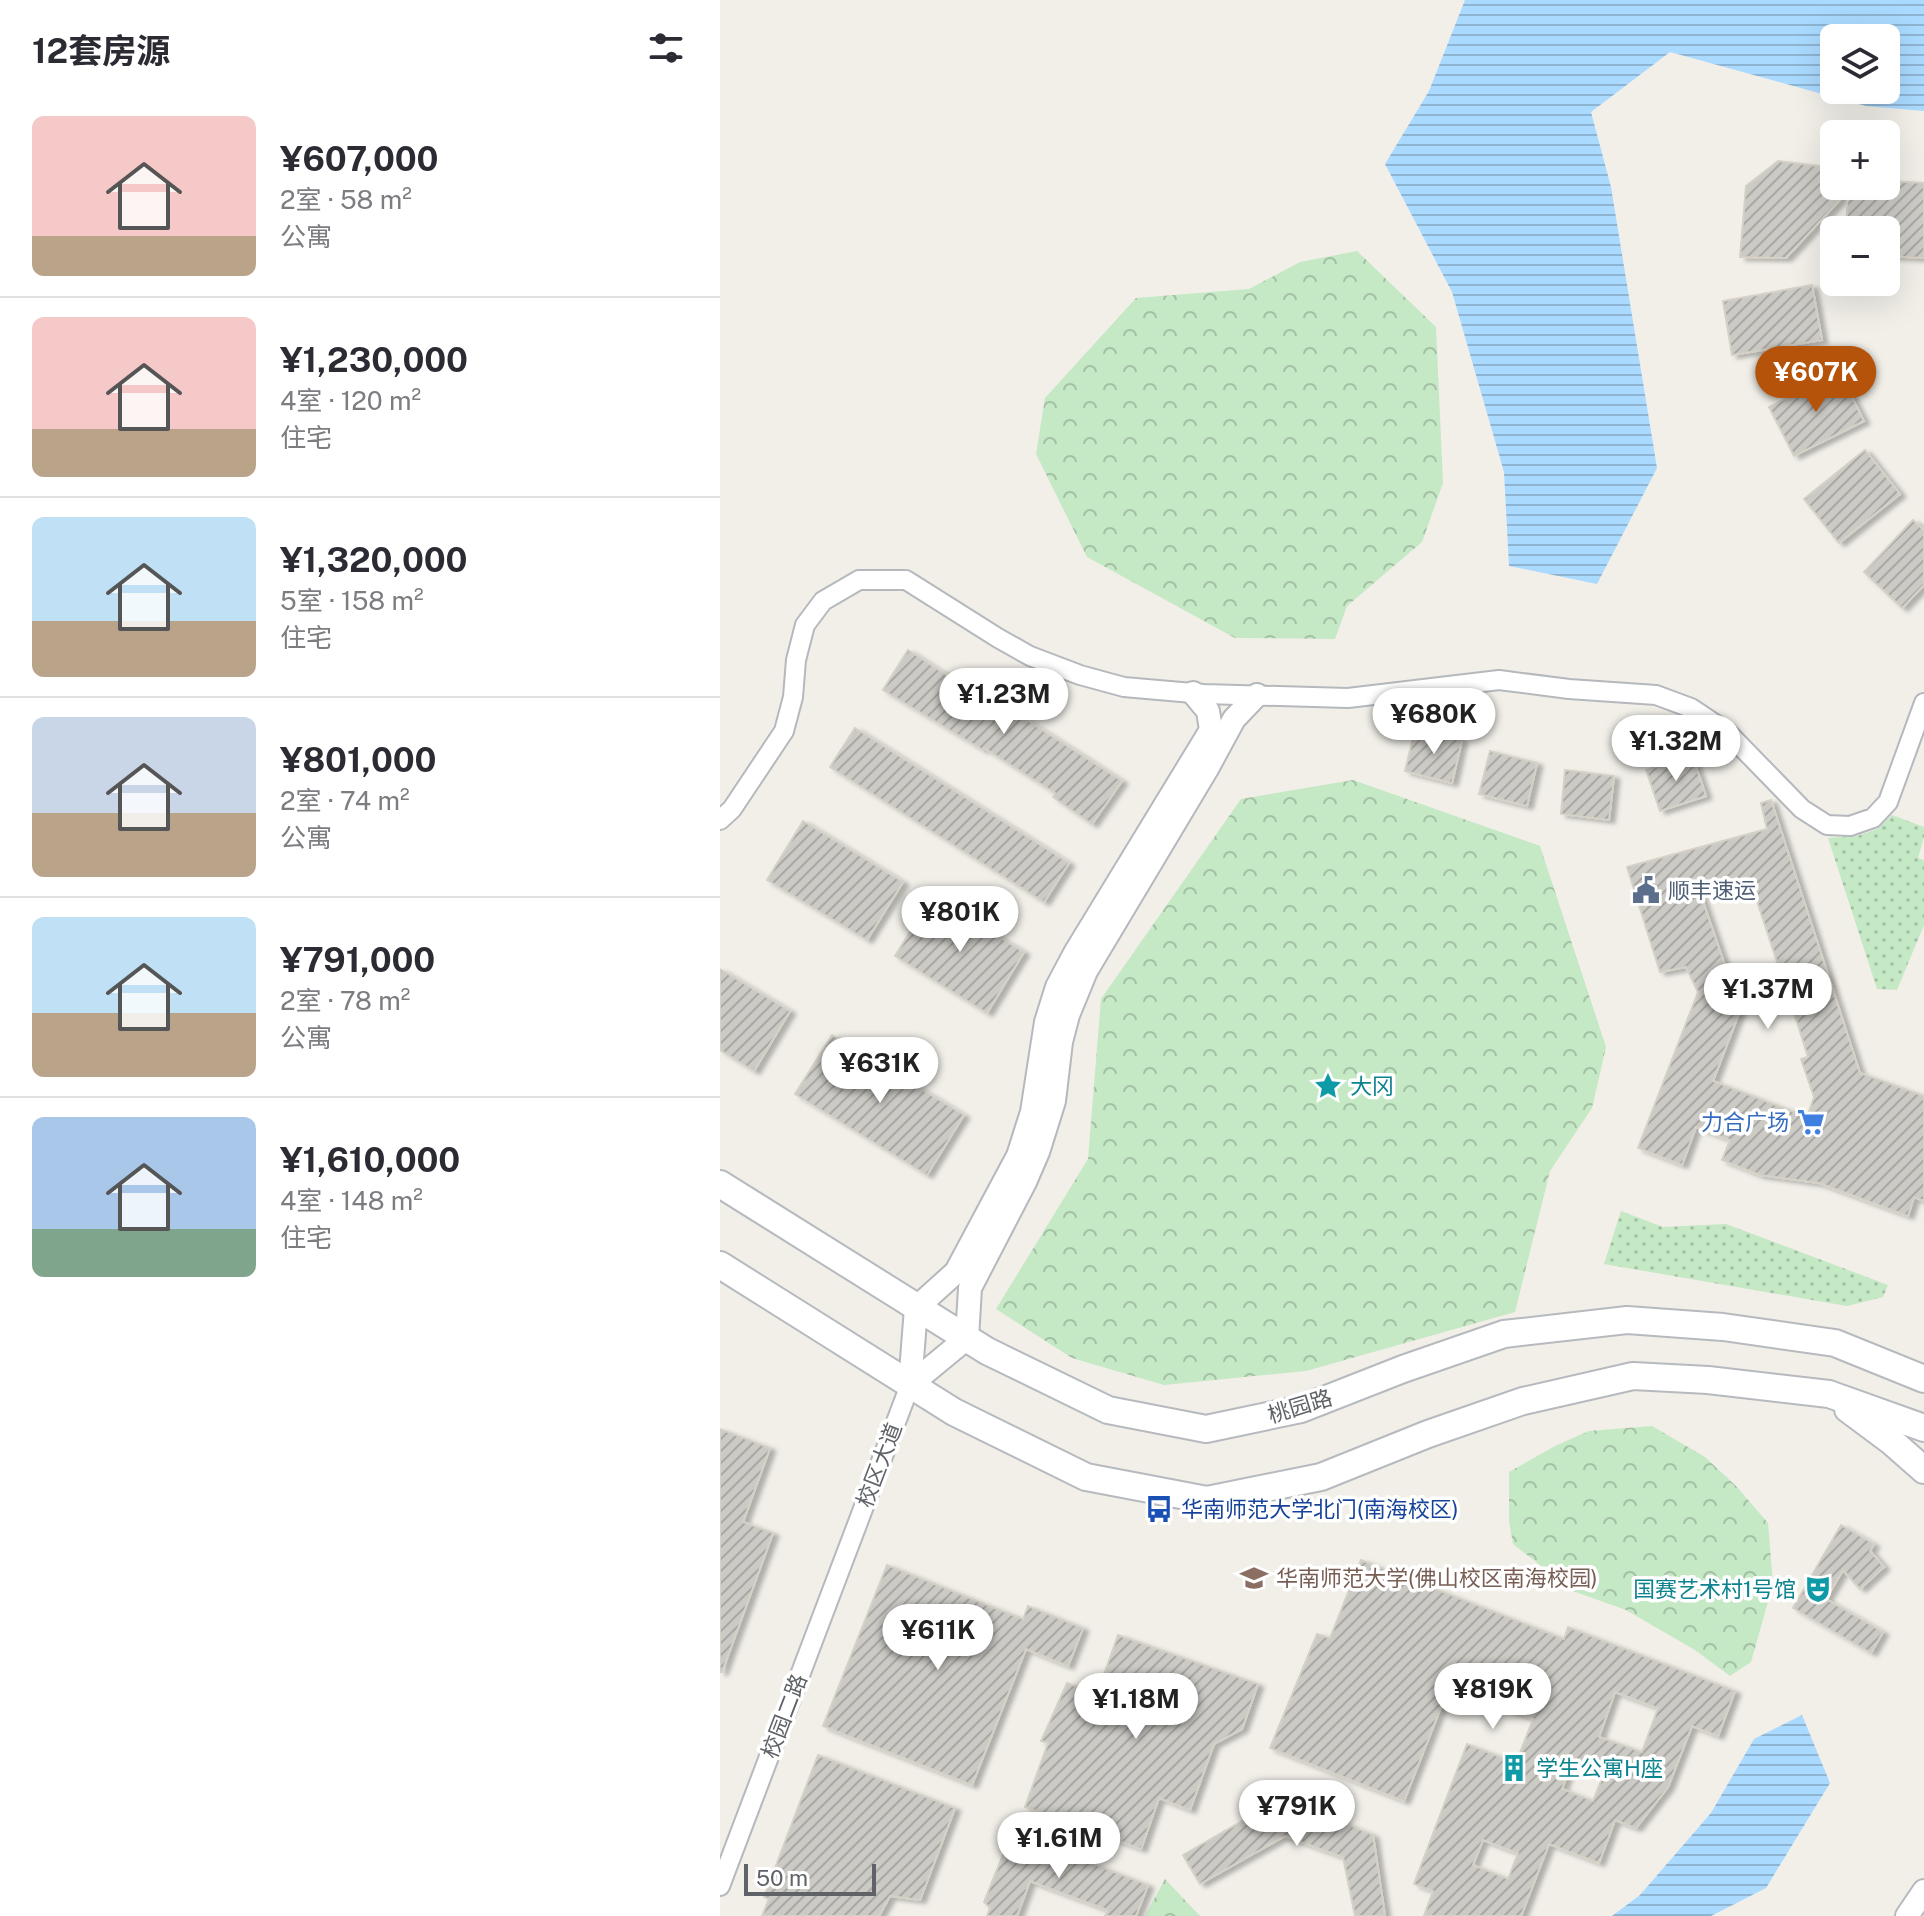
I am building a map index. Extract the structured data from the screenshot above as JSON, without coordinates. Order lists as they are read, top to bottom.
{
  "streets": {
    "main road": ["桃园路"],
    "street": ["校区大道", "校园二路"]
  },
  "crossings": [
    ["校区大道", "校园二路"]
  ],
  "places": {
    "public building": ["顺丰速运"],
    "place": ["大冈"],
    "supermarket": ["力合广场"],
    "bus stop": ["华南师范大学北门(南海校区)"],
    "school or university": ["华南师范大学(佛山校区南海校园)"],
    "theatre": ["国赛艺术村1号馆"],
    "building": ["学生公寓H座"]
  },
  "scale_bar": "50 m",
  "page": {
    "heading": "12套房源",
    "map_buttons": ["+", "−"],
    "list": [
      {
        "name": "¥607,000",
        "note": "2室 · 58 m² · 公寓"
      },
      {
        "name": "¥1,230,000",
        "note": "4室 · 120 m² · 住宅"
      },
      {
        "name": "¥1,320,000",
        "note": "5室 · 158 m² · 住宅"
      },
      {
        "name": "¥801,000",
        "note": "2室 · 74 m² · 公寓"
      },
      {
        "name": "¥791,000",
        "note": "2室 · 78 m² · 公寓"
      },
      {
        "name": "¥1,610,000",
        "note": "4室 · 148 m² · 住宅"
      }
    ],
    "price": [
      "¥607K",
      "¥1.23M",
      "¥680K",
      "¥1.32M",
      "¥801K",
      "¥1.37M",
      "¥631K",
      "¥611K",
      "¥819K",
      "¥1.18M",
      "¥791K",
      "¥1.61M"
    ],
    "scale": "50 m"
  }
}
